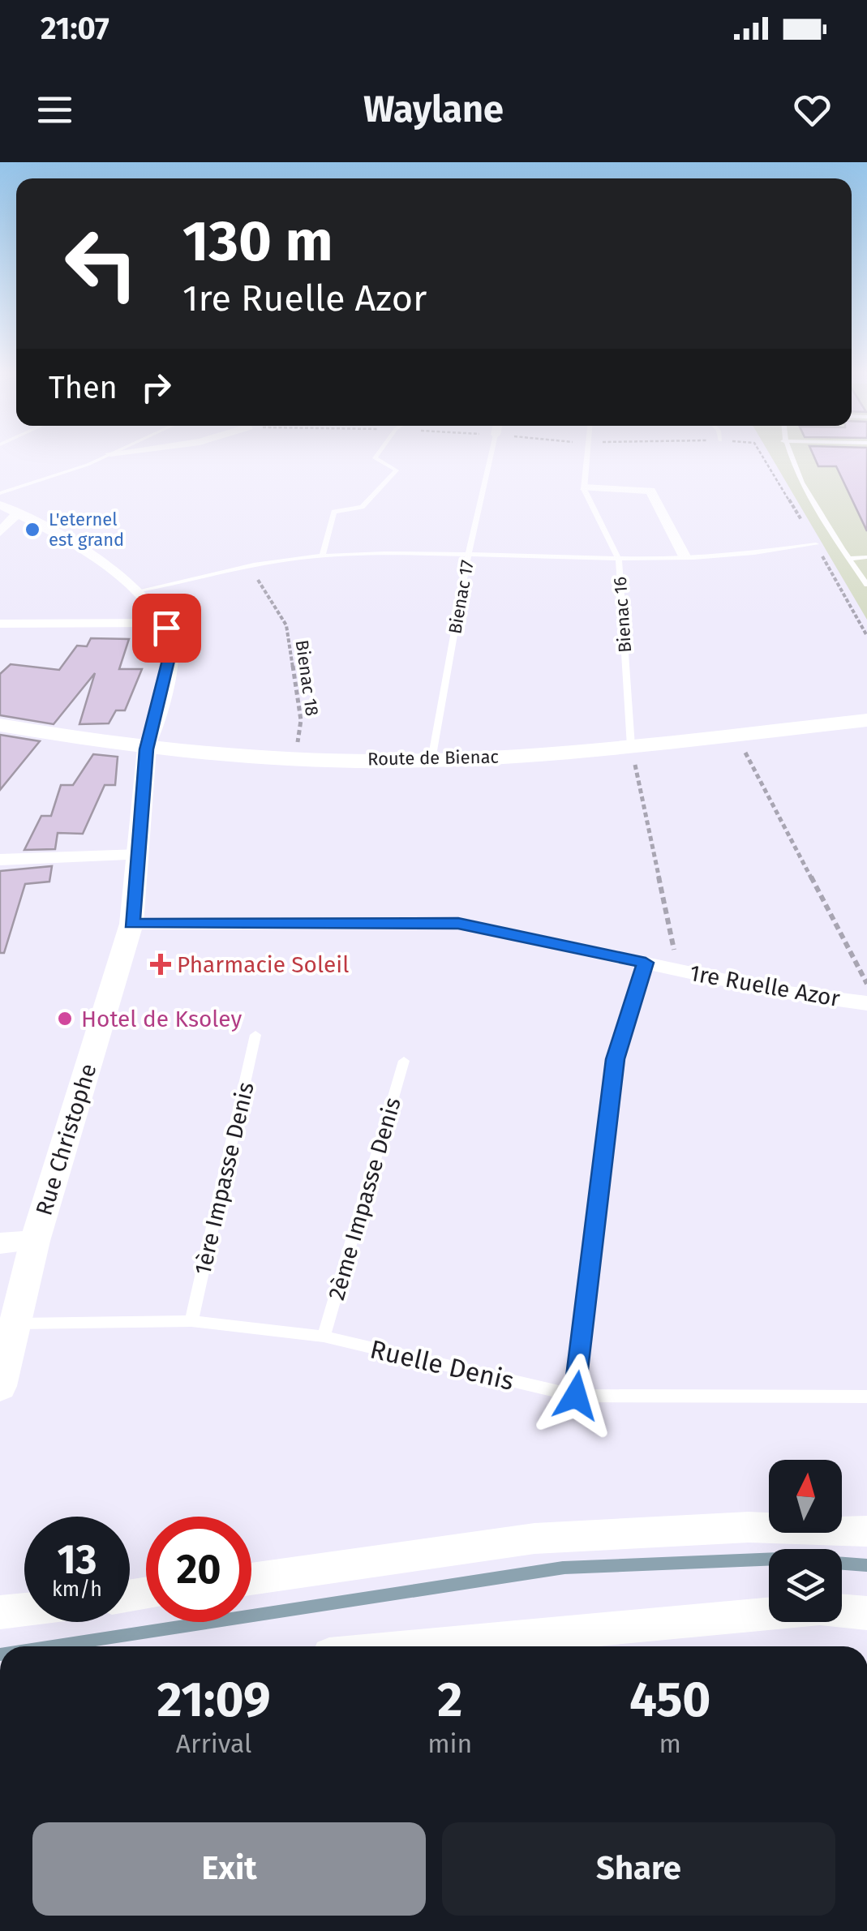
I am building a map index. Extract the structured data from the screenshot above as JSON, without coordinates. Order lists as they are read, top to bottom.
{
  "streets": {
    "main road": ["Route de Bienac"],
    "street": ["1re Ruelle Azor", "Rue Christophe"],
    "lane": [
      "Bienac 17",
      "Bienac 16",
      "1ère Impasse Denis",
      "2ème Impasse Denis",
      "Ruelle Denis"
    ],
    "path": ["Bienac 18"]
  },
  "crossings": [
    ["Bienac 17", "Route de Bienac"],
    ["Bienac 16", "Route de Bienac"],
    ["Bienac 18", "Route de Bienac"],
    ["Route de Bienac", "Rue Christophe"],
    ["1re Ruelle Azor", "Rue Christophe"],
    ["Rue Christophe", "Ruelle Denis"],
    ["1ère Impasse Denis", "Ruelle Denis"],
    ["2ème Impasse Denis", "Ruelle Denis"]
  ],
  "places": {
    "other": ["L'eternel est grand", "Hotel de Ksoley"],
    "health": ["Pharmacie Soleil"]
  },
  "north": "top",
  "page": {
    "status": "21:07",
    "header": "Waylane",
    "turn": ["130 m", "1re Ruelle Azor"],
    "then": "Then",
    "speed": "13 km/h",
    "limit": "20",
    "eta": [
      "21:09",
      "Arrival",
      "2",
      "min",
      "450",
      "m"
    ],
    "buttons": ["Exit", "Share"]
  }
}
